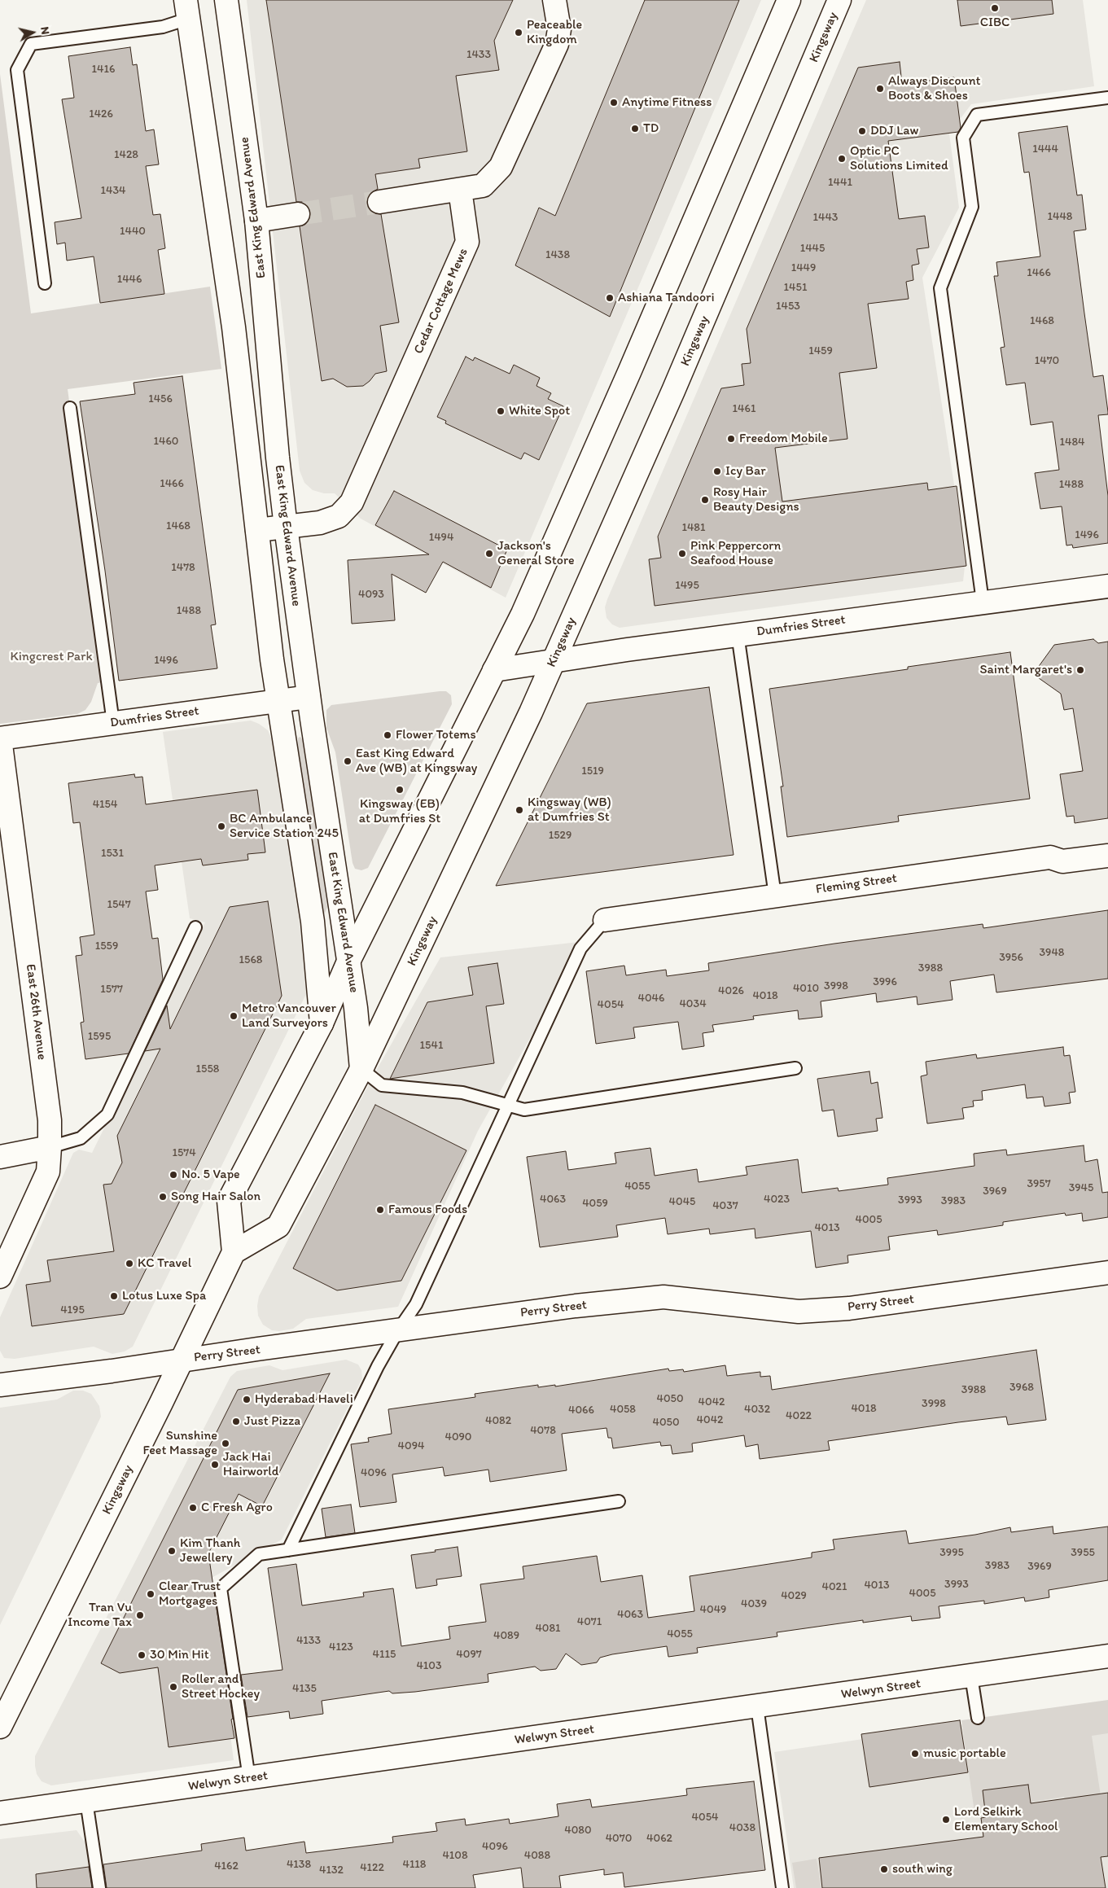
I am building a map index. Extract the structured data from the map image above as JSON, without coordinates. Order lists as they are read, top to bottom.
{
  "streets": {
    "main road": [
      "Kingsway",
      "East King Edward Avenue",
      "Cedar Cottage Mews",
      "Dumfries Street",
      "Fleming Street",
      "East 26th Avenue",
      "Perry Street",
      "Welwyn Street"
    ]
  },
  "crossings": [
    ["Kingsway", "East King Edward Avenue"],
    ["Kingsway", "Dumfries Street"],
    ["Kingsway", "Perry Street"],
    ["East King Edward Avenue", "Cedar Cottage Mews"],
    ["East King Edward Avenue", "Dumfries Street"],
    ["Dumfries Street", "East 26th Avenue"]
  ],
  "parks": ["Kingcrest Park"],
  "places": [
    "CIBC",
    "Peaceable Kingdom",
    "Always Discount Boots & Shoes",
    "Anytime Fitness",
    "TD",
    "DDJ Law",
    "Optic PC Solutions Limited",
    "Ashiana Tandoori",
    "White Spot",
    "Freedom Mobile",
    "Icy Bar",
    "Rosy Hair Beauty Designs",
    "Jackson's General Store",
    "Pink Peppercorn Seafood House",
    "Saint Margaret's",
    "Flower Totems",
    "East King Edward Ave (WB) at Kingsway",
    "Kingsway (EB) at Dumfries St",
    "Kingsway (WB) at Dumfries St",
    "BC Ambulance Service Station 245",
    "Metro Vancouver Land Surveyors",
    "No. 5 Vape",
    "Song Hair Salon",
    "Famous Foods",
    "KC Travel",
    "Lotus Luxe Spa",
    "Hyderabad Haveli",
    "Just Pizza",
    "Sunshine Feet Massage",
    "Jack Hai Hairworld",
    "C Fresh Agro",
    "Kim Thanh Jewellery",
    "Clear Trust Mortgages",
    "Tran Vu Income Tax",
    "30 Min Hit",
    "Roller and Street Hockey",
    "music portable",
    "Lord Selkirk Elementary School",
    "south wing"
  ],
  "house_numbers": [
    "1433",
    "1416",
    "1426",
    "1444",
    "1428",
    "1441",
    "1434",
    "1448",
    "1443",
    "1440",
    "1445",
    "1438",
    "1449",
    "1466",
    "1446",
    "1451",
    "1453",
    "1468",
    "1459",
    "1470",
    "1456",
    "1461",
    "1460",
    "1484",
    "1466",
    "1488",
    "1468",
    "1481",
    "1496",
    "1494",
    "1478",
    "1495",
    "4093",
    "1488",
    "1496",
    "1519",
    "4154",
    "1529",
    "1531",
    "1547",
    "1559",
    "3948",
    "3956",
    "1568",
    "3988",
    "3996",
    "3998",
    "4010",
    "1577",
    "4026",
    "4018",
    "4046",
    "4034",
    "4054",
    "1595",
    "1541",
    "1558",
    "1574",
    "3957",
    "4055",
    "3945",
    "3969",
    "4063",
    "4023",
    "3993",
    "3983",
    "4045",
    "4059",
    "4037",
    "4005",
    "4013",
    "4195",
    "3968",
    "3988",
    "4050",
    "4042",
    "3998",
    "4018",
    "4058",
    "4032",
    "4066",
    "4022",
    "4042",
    "4082",
    "4050",
    "4078",
    "4090",
    "4094",
    "4096",
    "3995",
    "3955",
    "3983",
    "3969",
    "3993",
    "4013",
    "4021",
    "4005",
    "4029",
    "4039",
    "4049",
    "4063",
    "4071",
    "4081",
    "4055",
    "4089",
    "4133",
    "4123",
    "4115",
    "4097",
    "4103",
    "4135",
    "4054",
    "4038",
    "4080",
    "4070",
    "4062",
    "4096",
    "4108",
    "4088",
    "4138",
    "4118",
    "4162",
    "4122",
    "4132"
  ],
  "north": "right"
}
